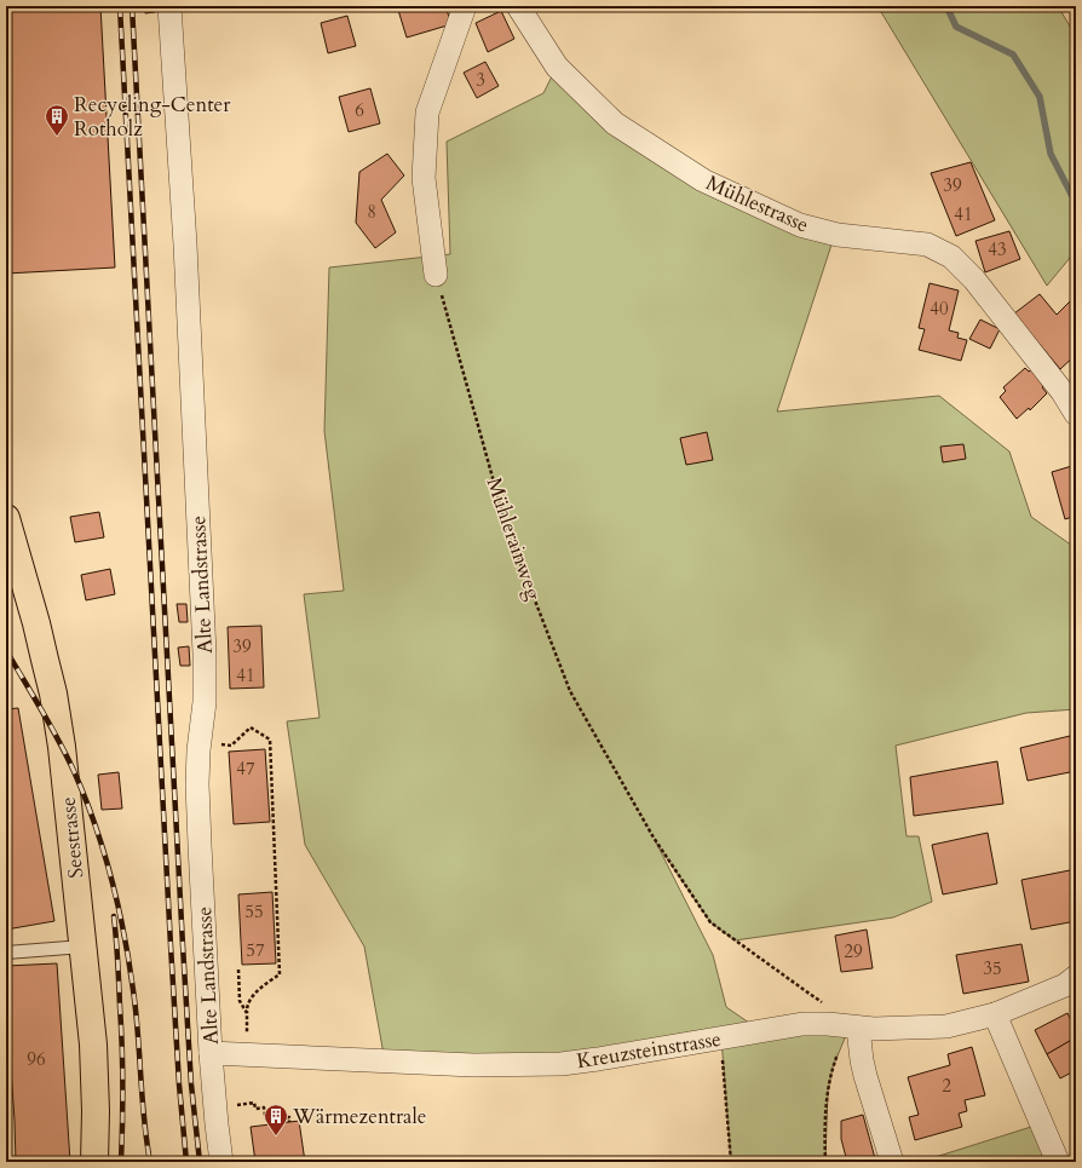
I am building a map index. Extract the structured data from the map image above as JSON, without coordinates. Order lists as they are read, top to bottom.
{
  "streets": {
    "main road": ["Seestrasse"],
    "street": ["Mühlestrasse", "Alte Landstrasse", "Kreuzsteinstrasse"],
    "path": ["Mühlerainweg"]
  },
  "crossings": [
    ["Alte Landstrasse", "Kreuzsteinstrasse"]
  ],
  "places": {
    "building": ["Recycling-Center Rotholz", "Wärmezentrale"]
  },
  "house_numbers": [
    "3",
    "6",
    "39",
    "8",
    "41",
    "43",
    "40",
    "39",
    "41",
    "47",
    "55",
    "57",
    "29",
    "35",
    "96",
    "2"
  ]
}
